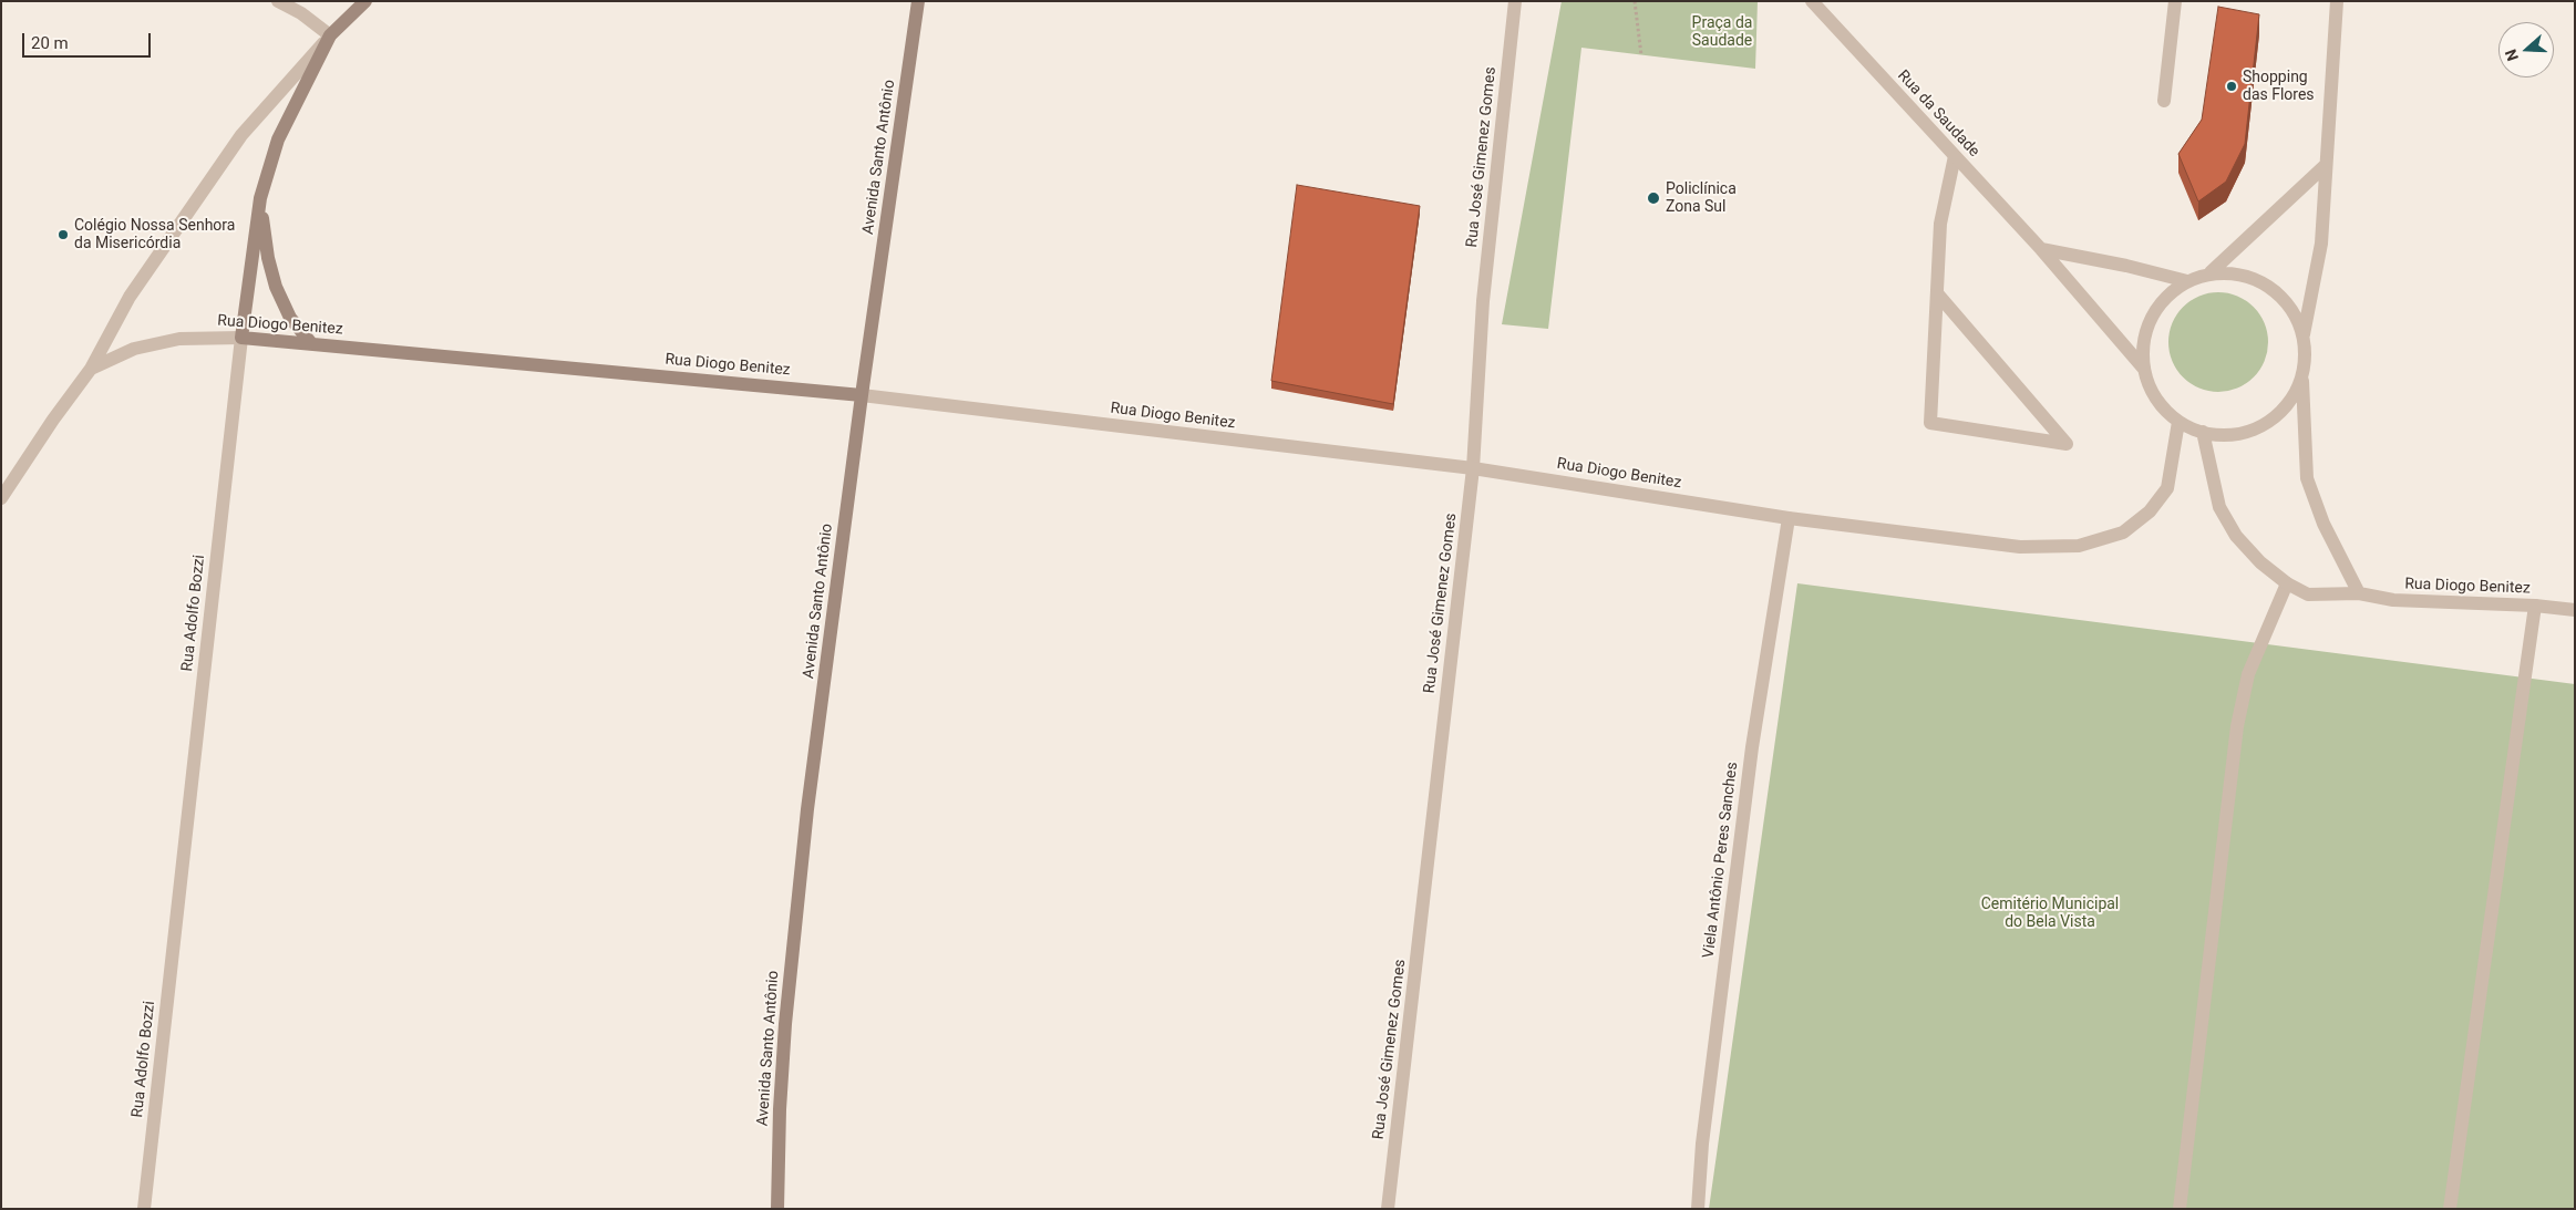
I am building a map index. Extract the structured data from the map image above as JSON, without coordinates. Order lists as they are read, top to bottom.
{
  "streets": {
    "main road": ["Avenida Santo Antônio", "Rua Diogo Benitez", "Rua Adolfo Bozzi"],
    "street": ["Rua da Saudade", "Rua José Gimenez Gomes", "Viela Antônio Peres Sanches"]
  },
  "crossings": [
    ["Rua da Saudade", "Rua Diogo Benitez"],
    ["Avenida Santo Antônio", "Rua Diogo Benitez"],
    ["Rua José Gimenez Gomes", "Rua Diogo Benitez"],
    ["Rua Diogo Benitez", "Rua Adolfo Bozzi"],
    ["Rua Diogo Benitez", "Viela Antônio Peres Sanches"]
  ],
  "parks": ["Praça da Saudade", "Cemitério Municipal do Bela Vista"],
  "places": ["Shopping das Flores", "Policlínica Zona Sul", "Colégio Nossa Senhora da Misericórdia"],
  "scale_bar": "20 m",
  "north": "left"
}
